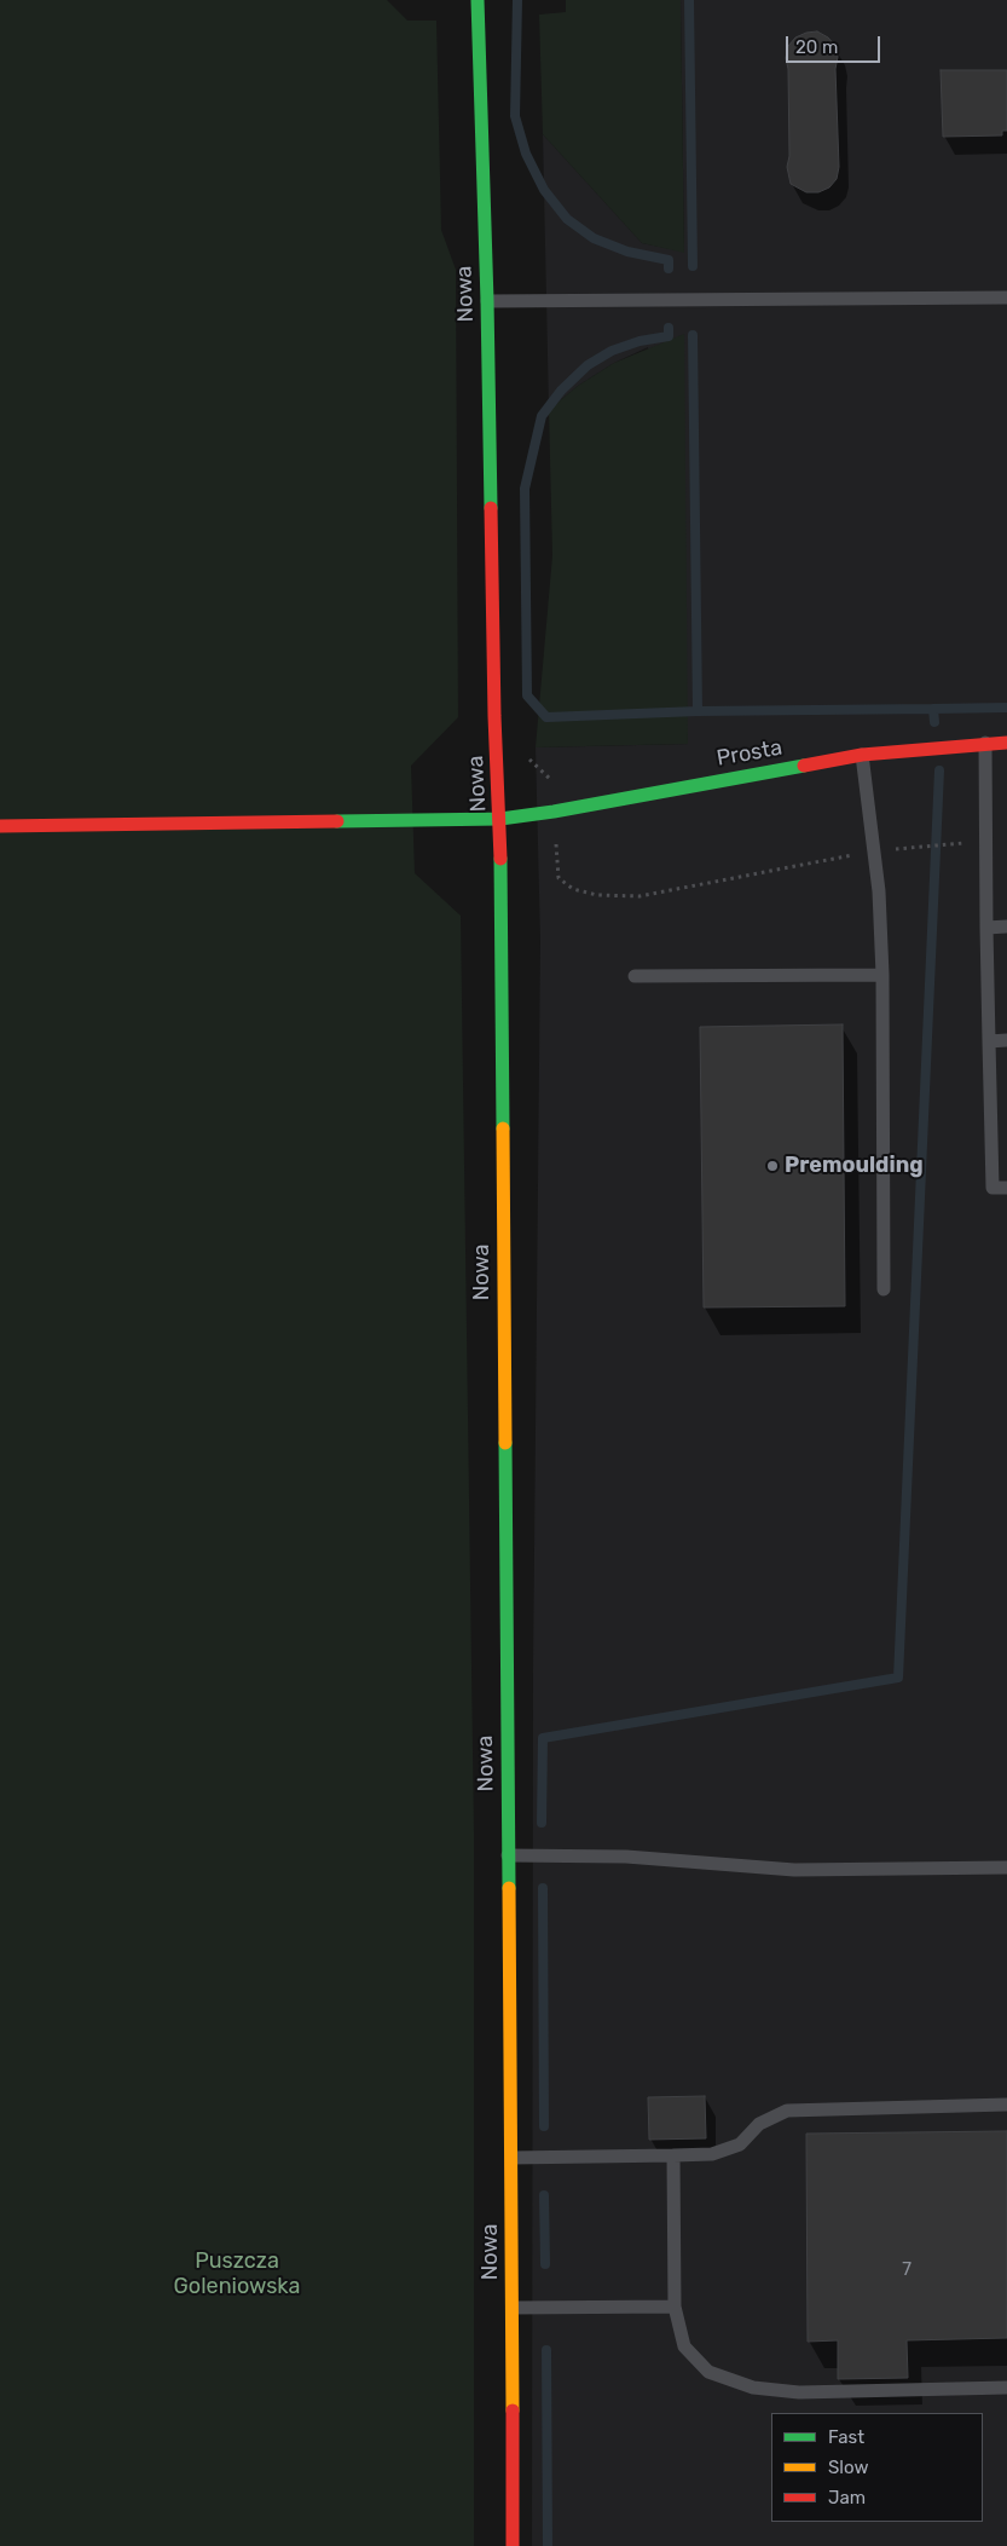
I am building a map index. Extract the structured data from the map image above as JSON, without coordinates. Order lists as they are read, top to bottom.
{
  "streets": {
    "street": ["Nowa", "Prosta"]
  },
  "crossings": [
    ["Nowa", "Prosta"]
  ],
  "parks": ["Puszcza Goleniowska"],
  "places": ["Premoulding"],
  "house_numbers": ["7"],
  "legend": ["Fast", "Slow", "Jam"],
  "scale_bar": "20 m"
}
